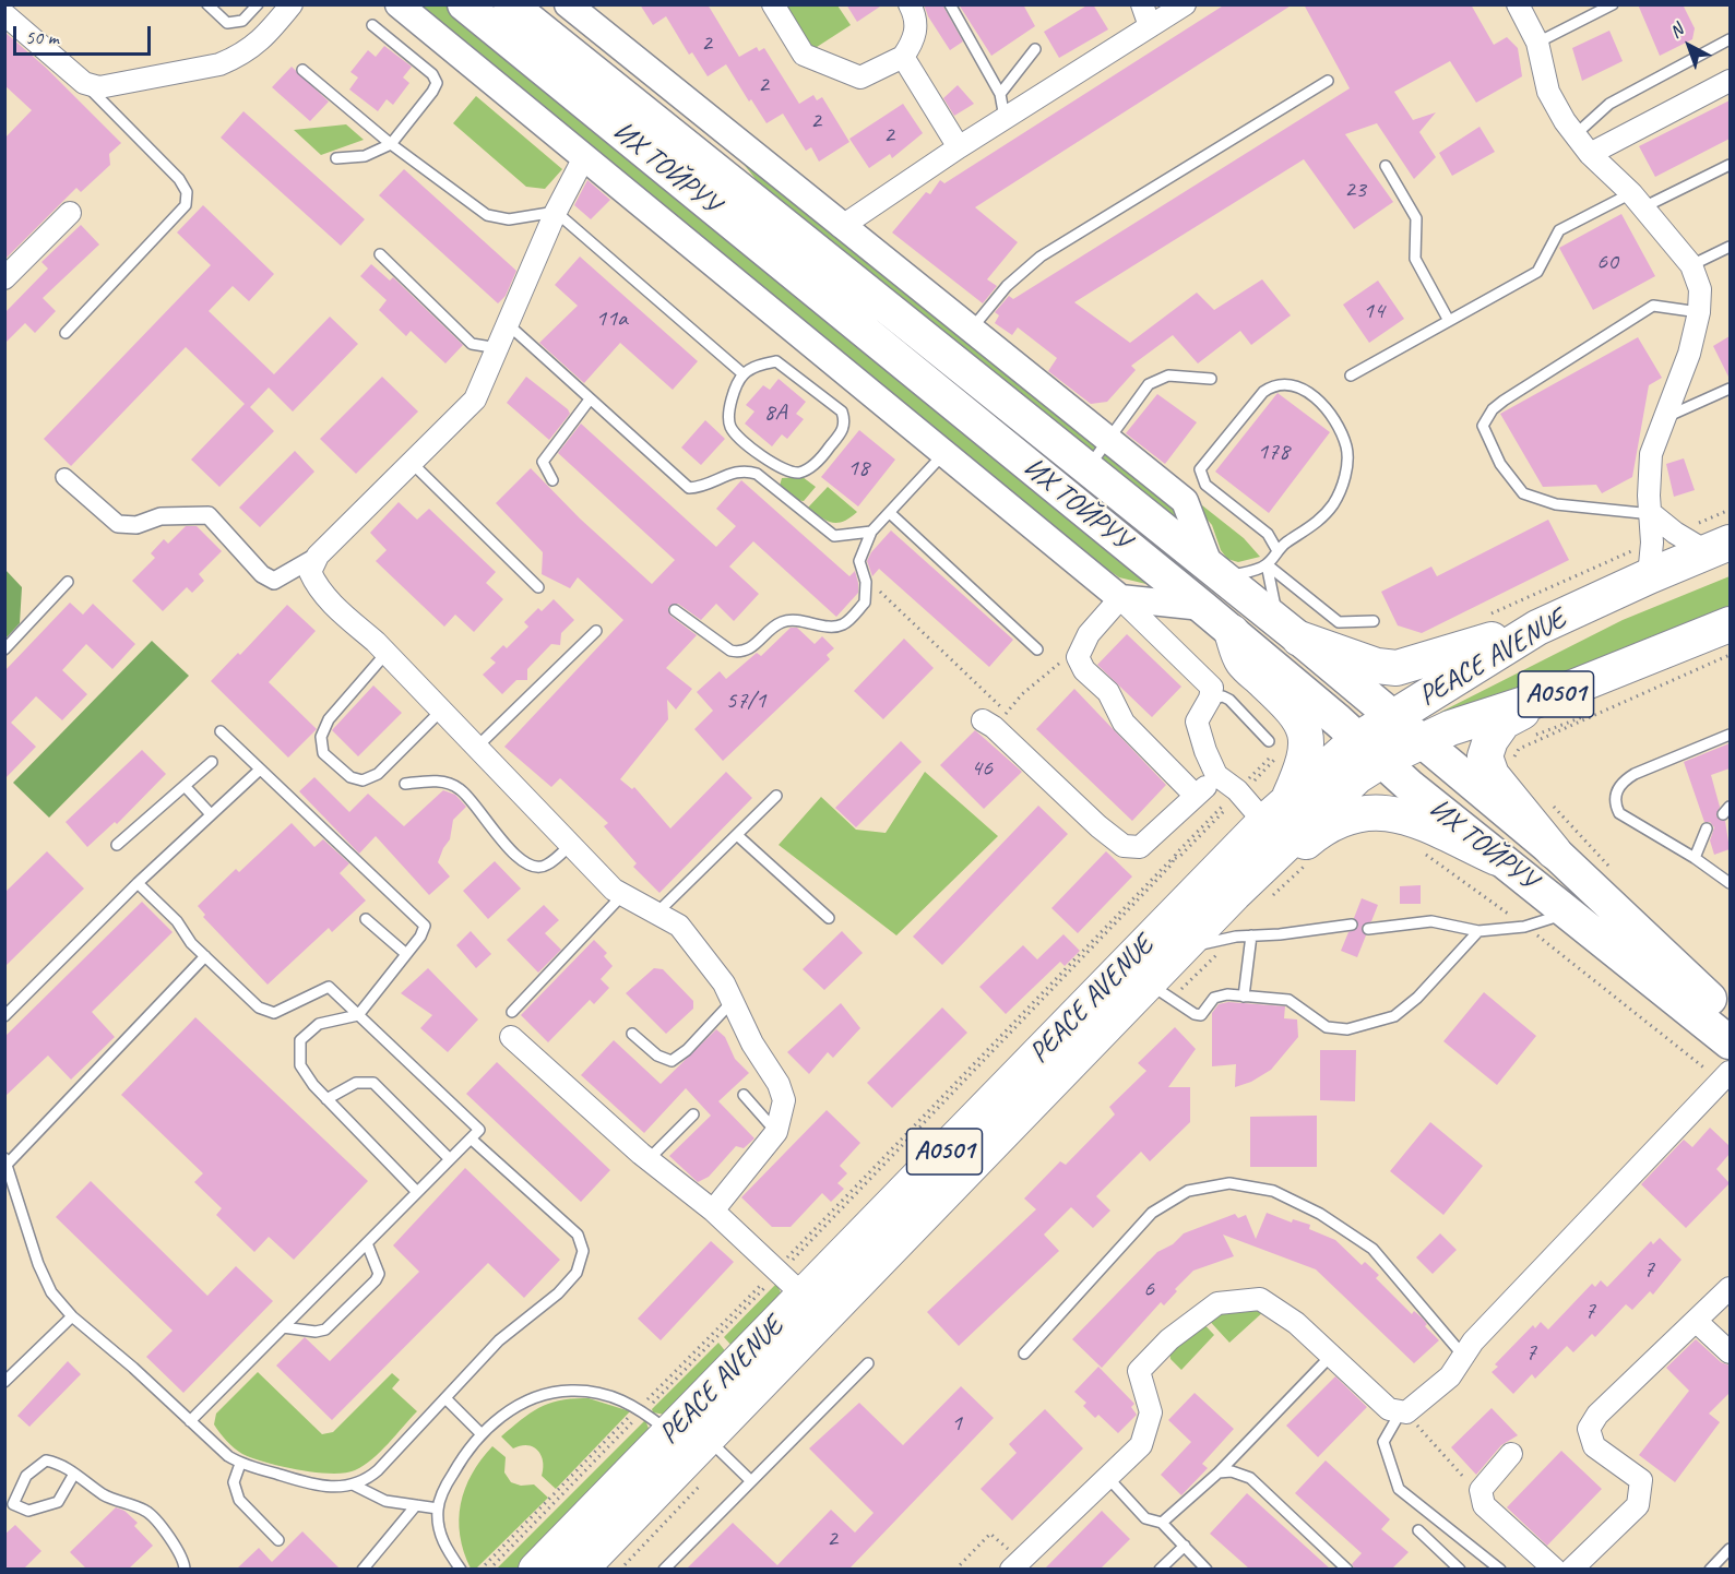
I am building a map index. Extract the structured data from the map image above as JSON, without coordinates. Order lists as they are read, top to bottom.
{
  "streets": {
    "highway": ["PEACE AVENUE", "A0501"],
    "main road": ["ИХ ТОЙРУУ"]
  },
  "crossings": [
    ["ИХ ТОЙРУУ", "PEACE AVENUE"]
  ],
  "house_numbers": [
    "2",
    "2",
    "2",
    "2",
    "23",
    "60",
    "14",
    "11а",
    "8А",
    "178",
    "18",
    "57/1",
    "46",
    "7",
    "6",
    "7",
    "7",
    "1",
    "2"
  ],
  "scale_bar": "50 m",
  "north": "top left"
}
